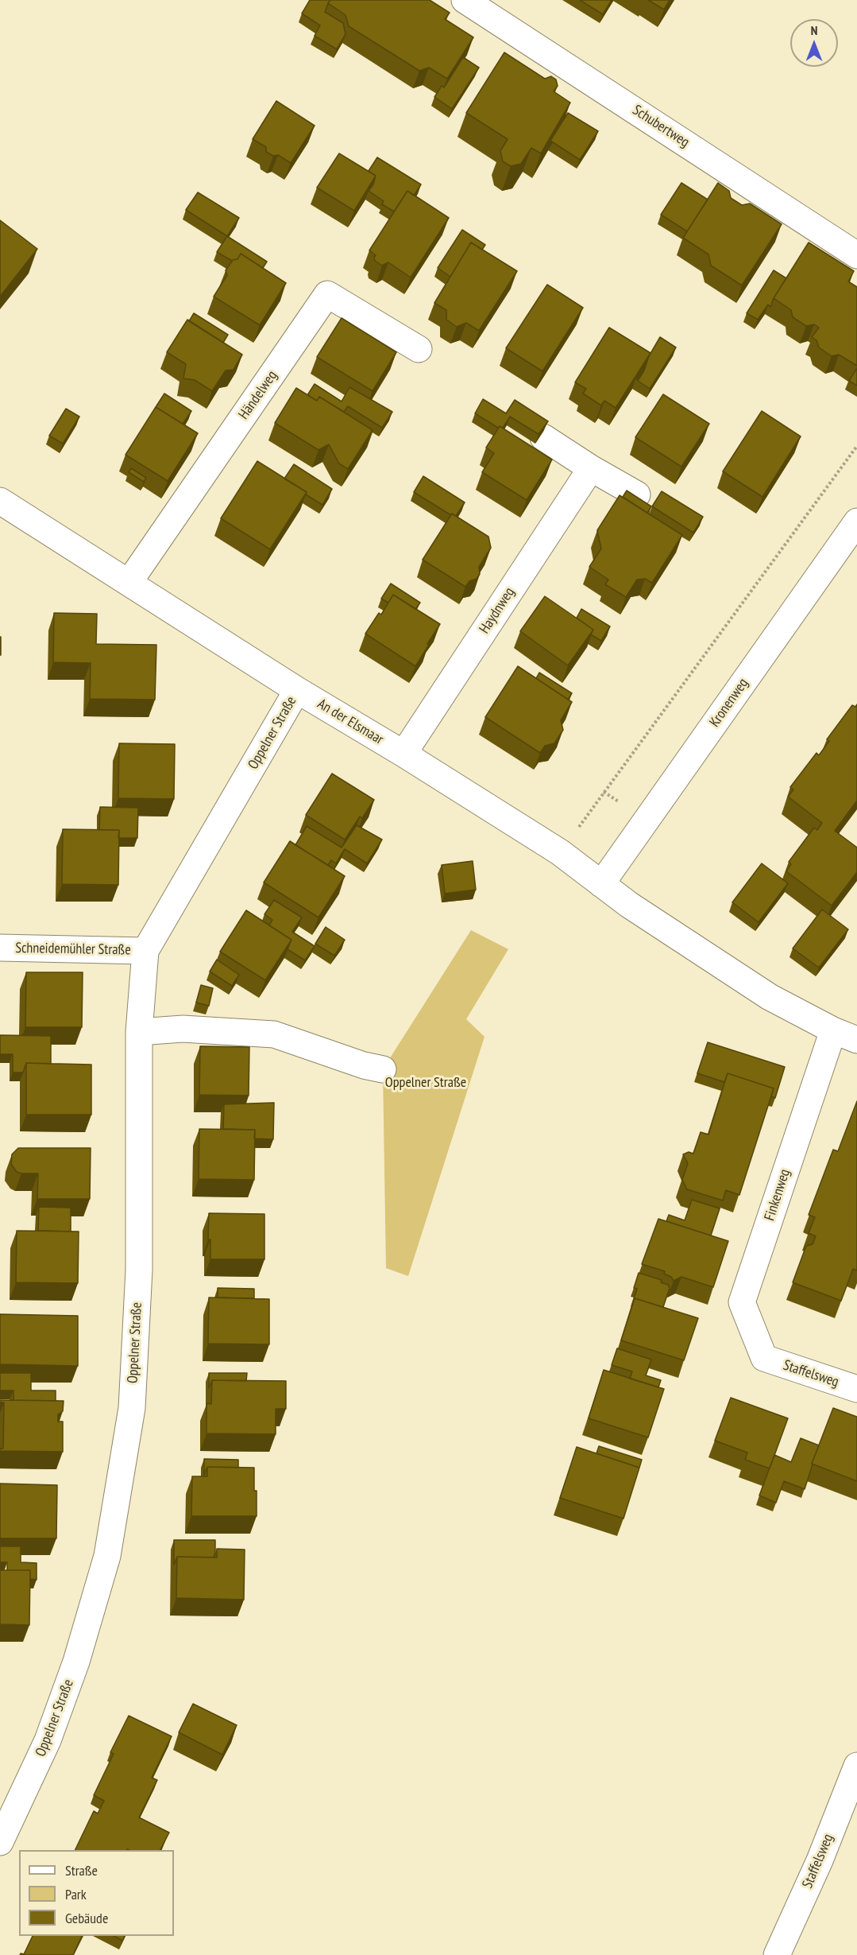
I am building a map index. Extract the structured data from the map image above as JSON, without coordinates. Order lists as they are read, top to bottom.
{
  "streets": {
    "street": [
      "Schubertweg",
      "Händelweg",
      "Haydnweg",
      "Kronenweg",
      "An der Elsmaar",
      "Oppelner Straße",
      "Schneidemühler Straße",
      "Finkenweg",
      "Staffelsweg"
    ]
  },
  "crossings": [
    ["Händelweg", "An der Elsmaar"],
    ["Haydnweg", "An der Elsmaar"],
    ["Kronenweg", "An der Elsmaar"],
    ["An der Elsmaar", "Oppelner Straße"],
    ["Oppelner Straße", "Schneidemühler Straße"],
    ["Finkenweg", "Staffelsweg"]
  ],
  "parks": ["Oppelner Straße"],
  "legend": ["Straße", "Park", "Gebäude"],
  "north": "top"
}
